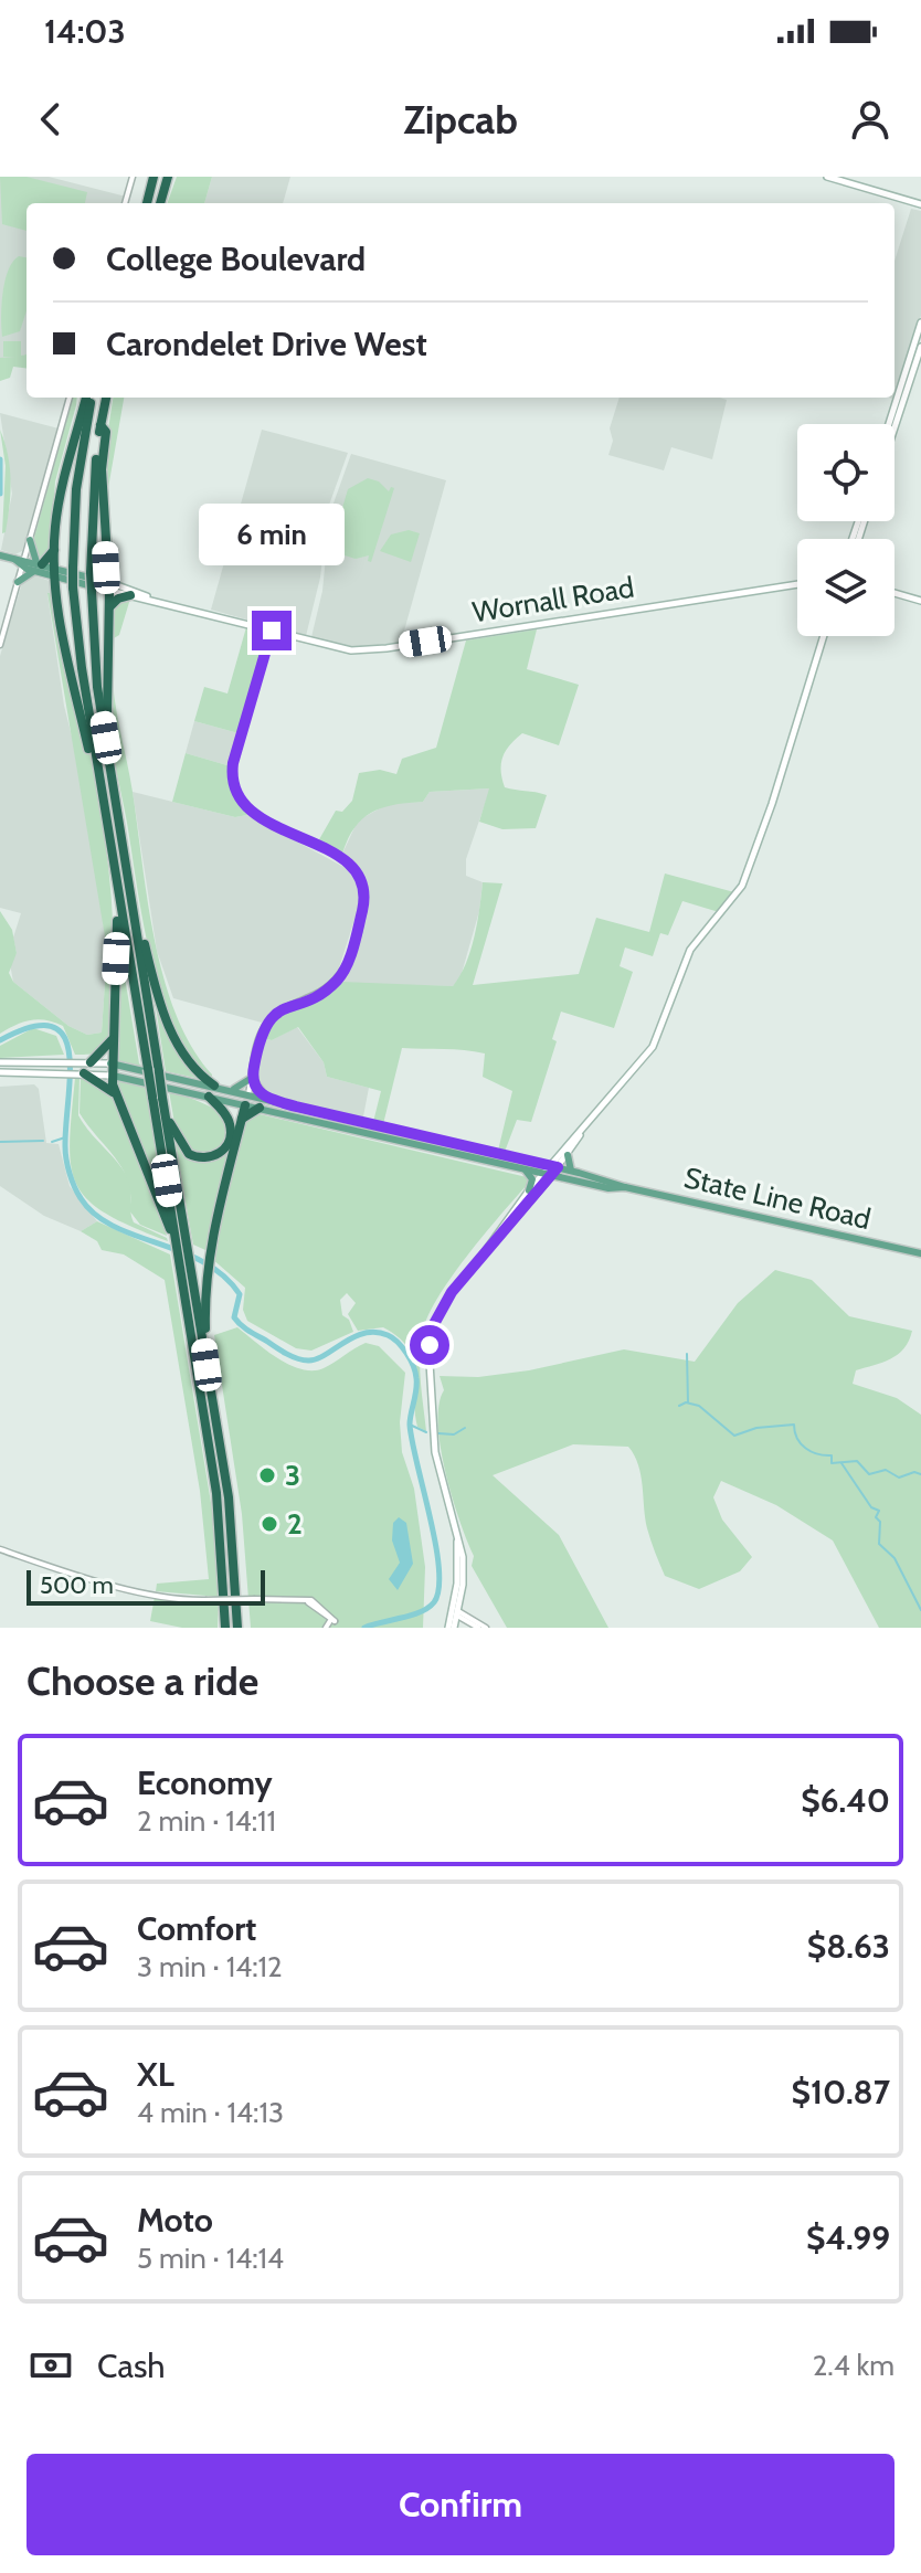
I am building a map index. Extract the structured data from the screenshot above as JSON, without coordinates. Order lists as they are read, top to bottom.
{
  "streets": {
    "main road": ["Wornall Road", "State Line Road"]
  },
  "places": ["3", "2"],
  "scale_bar": "500 m",
  "page": {
    "status": "14:03",
    "header": "Zipcab",
    "banner": ["College Boulevard", "Carondelet Drive West"],
    "bubble": "6 min",
    "scale": "500 m",
    "heading": "Choose a ride",
    "list": [
      {
        "name": "Economy",
        "note": "2 min · 14:11",
        "value": "$6.40"
      },
      {
        "name": "Comfort",
        "note": "3 min · 14:12",
        "value": "$8.63"
      },
      {
        "name": "XL",
        "note": "4 min · 14:13",
        "value": "$10.87"
      },
      {
        "name": "Moto",
        "note": "5 min · 14:14",
        "value": "$4.99"
      }
    ],
    "pay": ["Cash", "2.4 km"],
    "buttons": "Confirm"
  }
}
